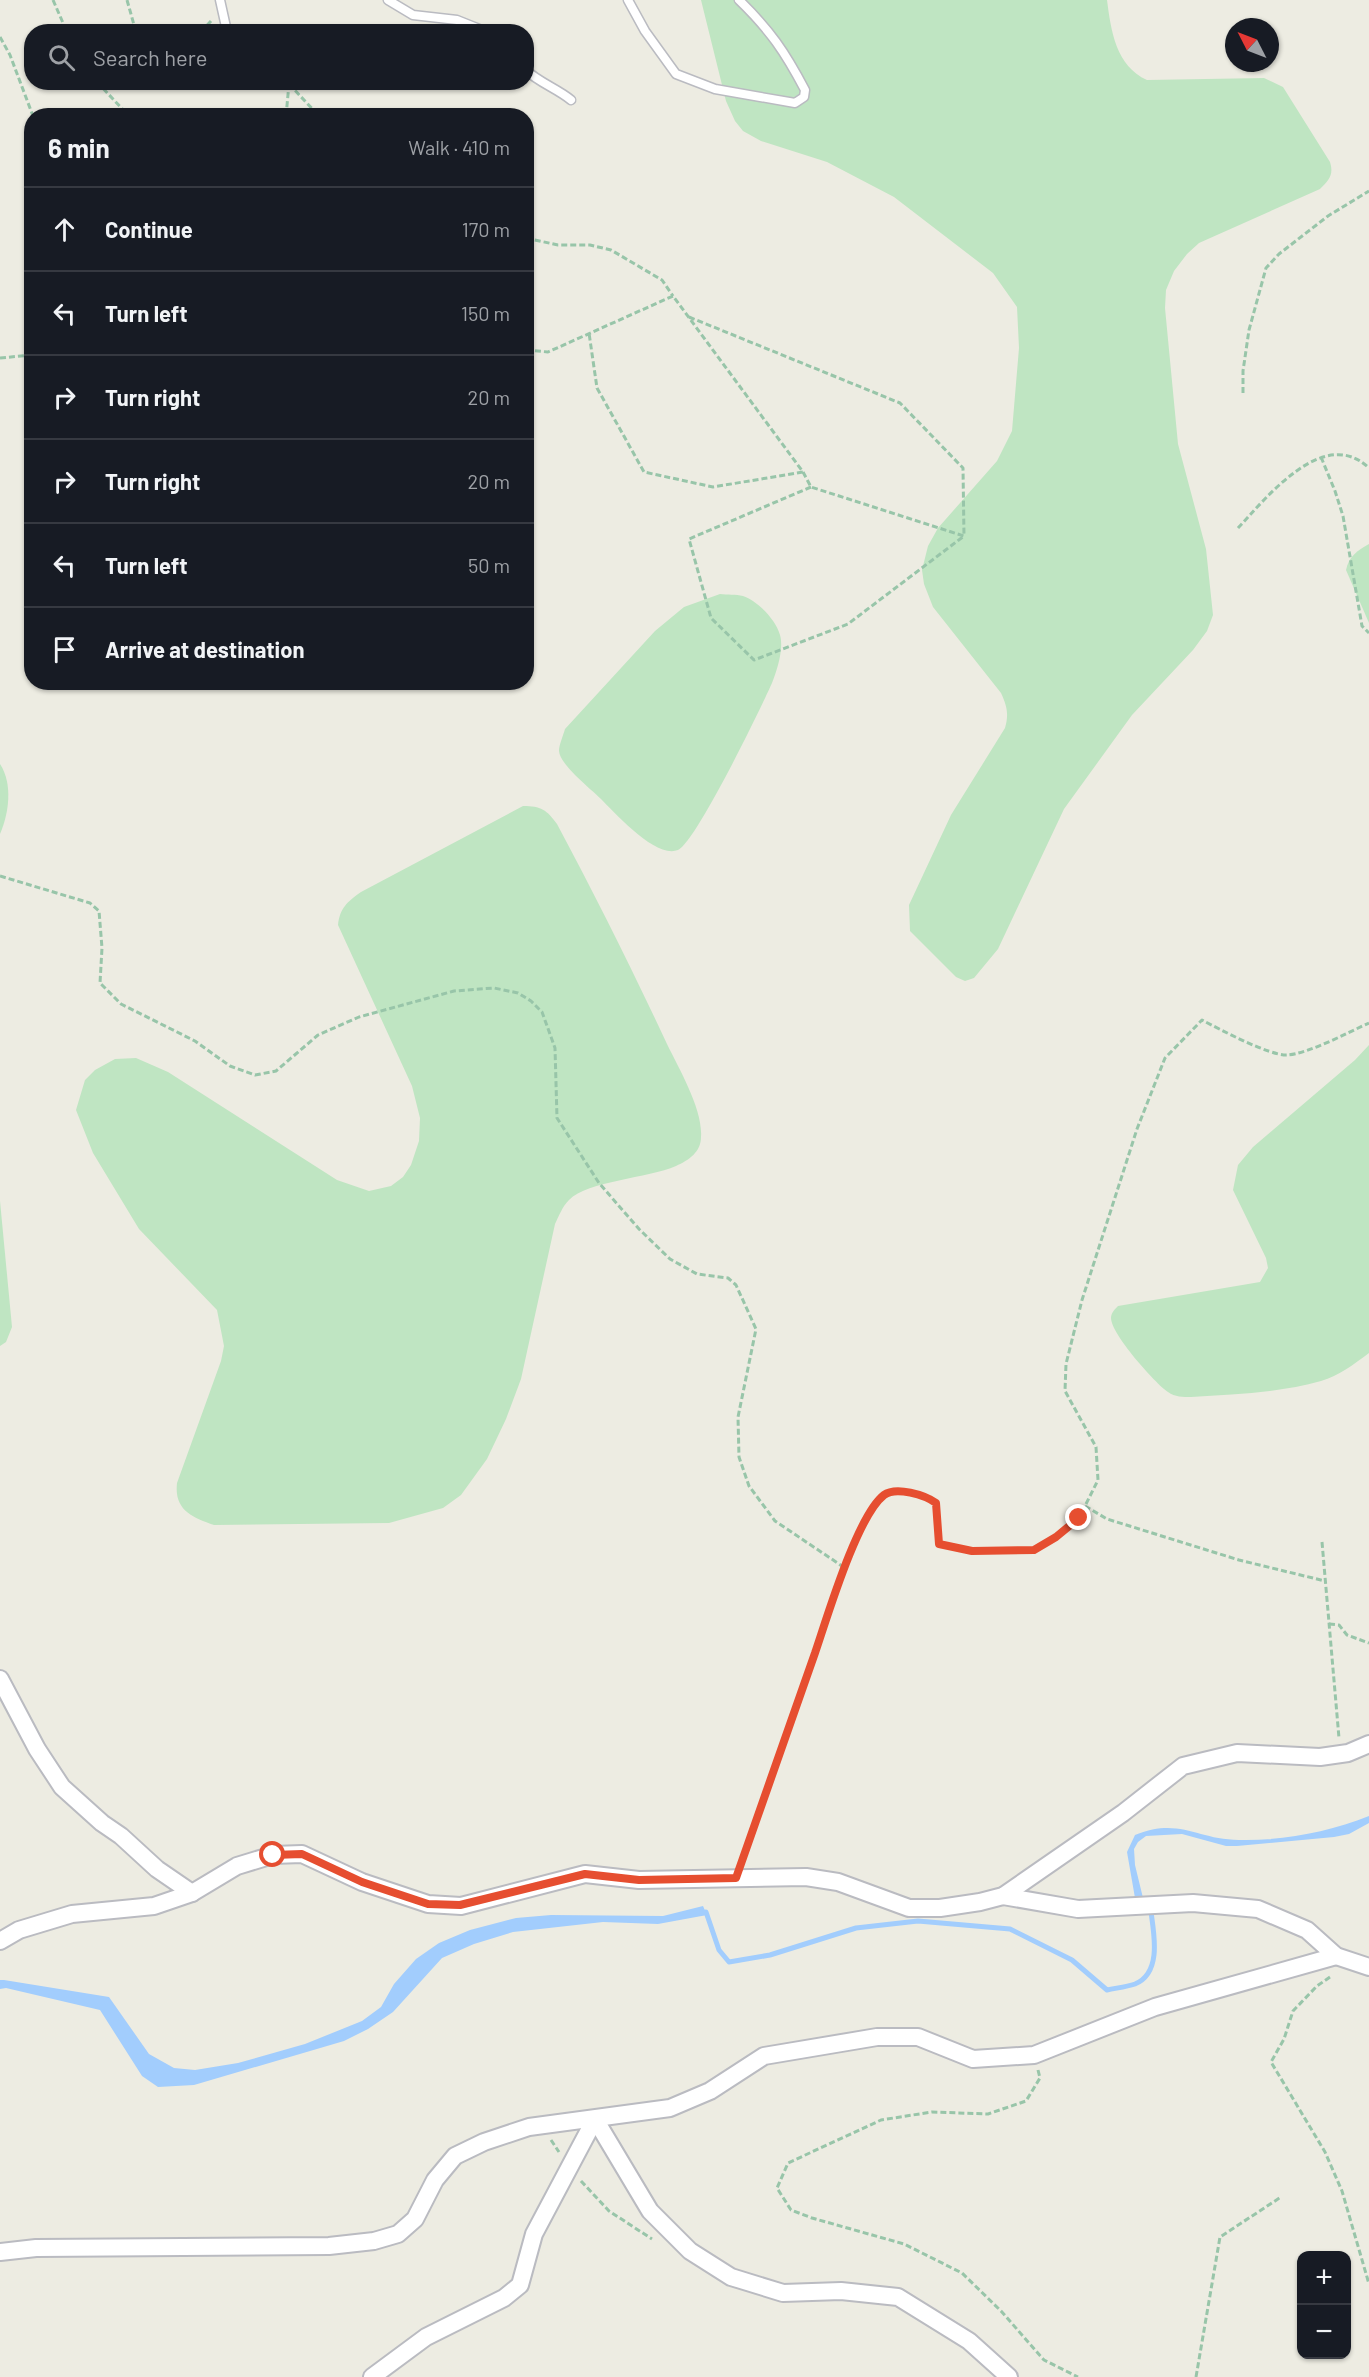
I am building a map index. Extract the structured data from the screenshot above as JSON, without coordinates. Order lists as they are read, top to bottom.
{
  "north": "top left",
  "page": {
    "search": "Search here",
    "heading": ["6 min", "Walk · 410 m"],
    "list": [
      ["Continue", "170 m"],
      ["Turn left", "150 m"],
      ["Turn right", "20 m"],
      ["Turn right", "20 m"],
      ["Turn left", "50 m"],
      "Arrive at destination"
    ],
    "map_buttons": ["+", "−"]
  }
}
